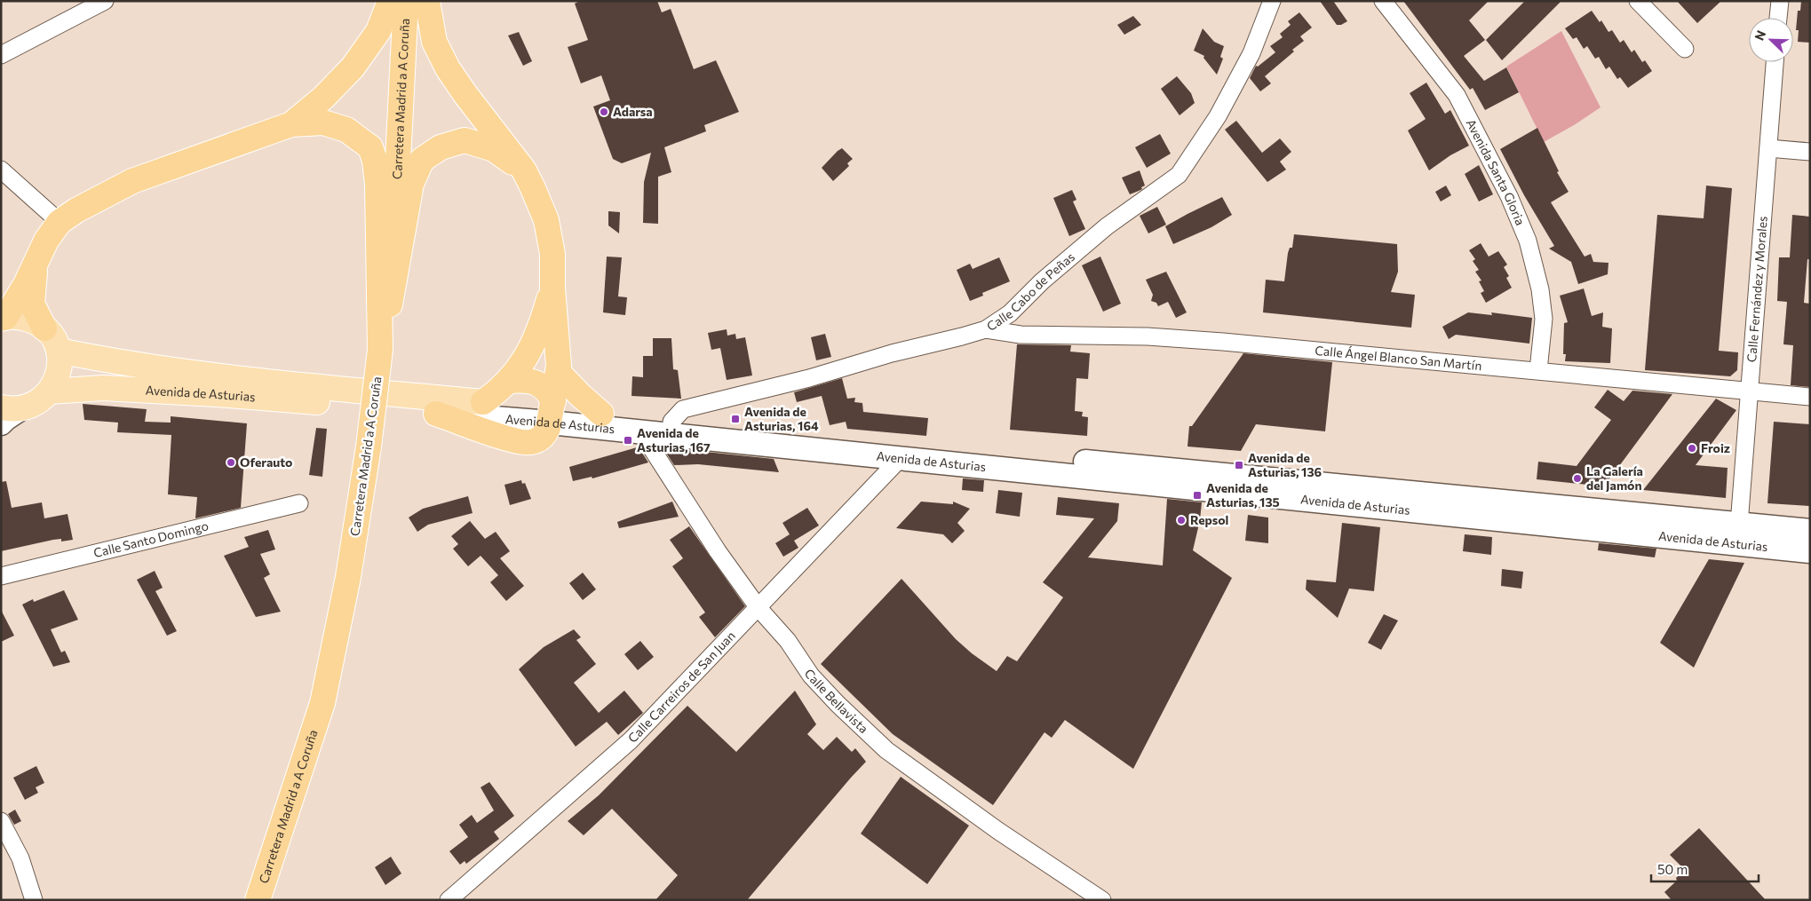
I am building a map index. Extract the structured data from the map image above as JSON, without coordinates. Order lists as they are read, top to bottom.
{
  "streets": {
    "highway": ["Carretera Madrid a A Coruña"],
    "main road": ["Avenida de Asturias"],
    "street": [
      "Avenida Santa Gloria",
      "Calle Fernández y Morales",
      "Calle Cabo de Peñas",
      "Calle Ángel Blanco San Martín",
      "Calle Santo Domingo",
      "Calle Carreiros de San Juan",
      "Calle Bellavista"
    ]
  },
  "crossings": [
    ["Avenida Santa Gloria", "Calle Ángel Blanco San Martín"],
    ["Calle Fernández y Morales", "Calle Ángel Blanco San Martín"],
    ["Calle Fernández y Morales", "Avenida de Asturias"],
    ["Calle Cabo de Peñas", "Calle Ángel Blanco San Martín"],
    ["Calle Cabo de Peñas", "Avenida de Asturias"],
    ["Avenida de Asturias", "Calle Carreiros de San Juan"],
    ["Avenida de Asturias", "Calle Bellavista"],
    ["Calle Carreiros de San Juan", "Calle Bellavista"]
  ],
  "places": {
    "other": [
      "Adarsa",
      "Froiz",
      "Oferauto",
      "La Galería del Jamón",
      "Repsol"
    ],
    "transit": [
      "Avenida de Asturias, 164",
      "Avenida de Asturias, 167",
      "Avenida de Asturias, 136",
      "Avenida de Asturias, 135"
    ]
  },
  "scale_bar": "50 m",
  "north": "top left"
}
